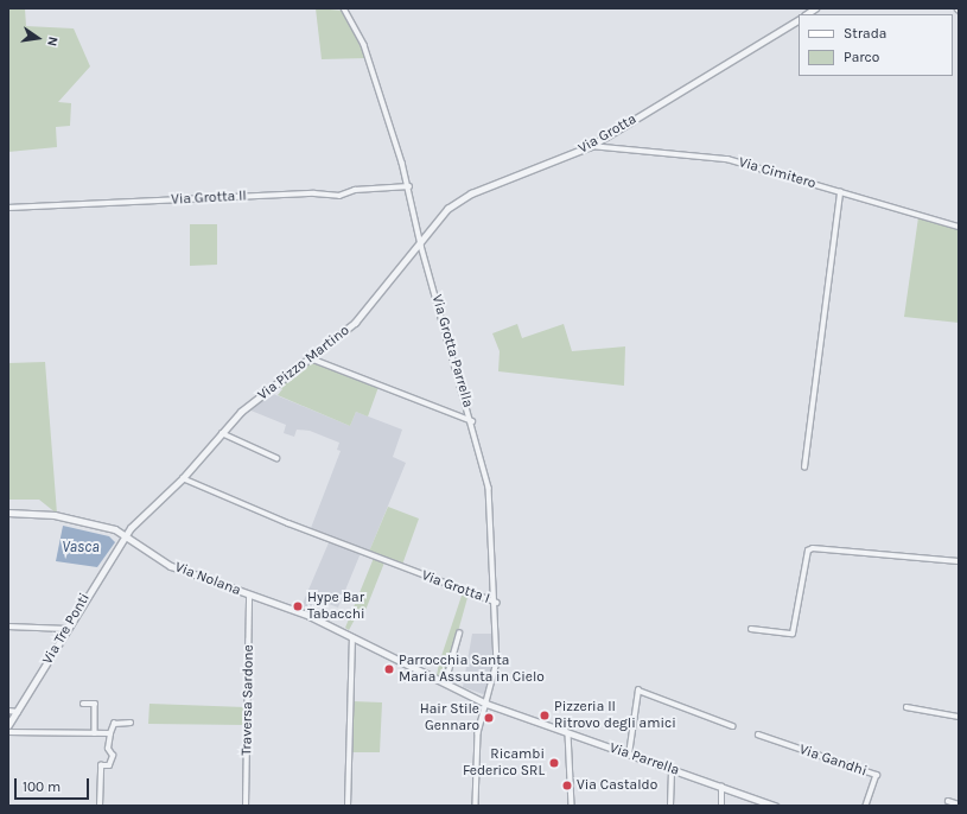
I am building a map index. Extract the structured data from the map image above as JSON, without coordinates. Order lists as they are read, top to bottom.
{
  "streets": {
    "street": [
      "Via Grotta",
      "Via Cimitero",
      "Via Grotta II",
      "Via Grotta Parrella",
      "Via Pizzo Martino",
      "Via Nolana",
      "Via Grotta I",
      "Via Tre Ponti",
      "Traversa Sardone",
      "Via Parrella",
      "Via Gandhi"
    ]
  },
  "crossings": [
    ["Via Grotta", "Via Cimitero"],
    ["Via Grotta", "Via Grotta Parrella"],
    ["Via Grotta", "Via Pizzo Martino"],
    ["Via Grotta II", "Via Grotta Parrella"],
    ["Via Grotta Parrella", "Via Pizzo Martino"],
    ["Via Grotta Parrella", "Via Nolana"],
    ["Via Grotta Parrella", "Via Grotta I"],
    ["Via Grotta Parrella", "Via Parrella"],
    ["Via Pizzo Martino", "Via Nolana"],
    ["Via Pizzo Martino", "Via Grotta I"],
    ["Via Pizzo Martino", "Via Tre Ponti"],
    ["Via Nolana", "Via Tre Ponti"],
    ["Via Nolana", "Traversa Sardone"],
    ["Via Nolana", "Via Parrella"]
  ],
  "water": ["Vasca"],
  "places": [
    "Hype Bar Tabacchi",
    "Parrocchia Santa Maria Assunta in Cielo",
    "Pizzeria Il Ritrovo degli amici",
    "Hair Stile Gennaro",
    "Ricambi Federico SRL",
    "Via Castaldo"
  ],
  "legend": ["Strada", "Parco"],
  "scale_bar": "100 m",
  "north": "right"
}
